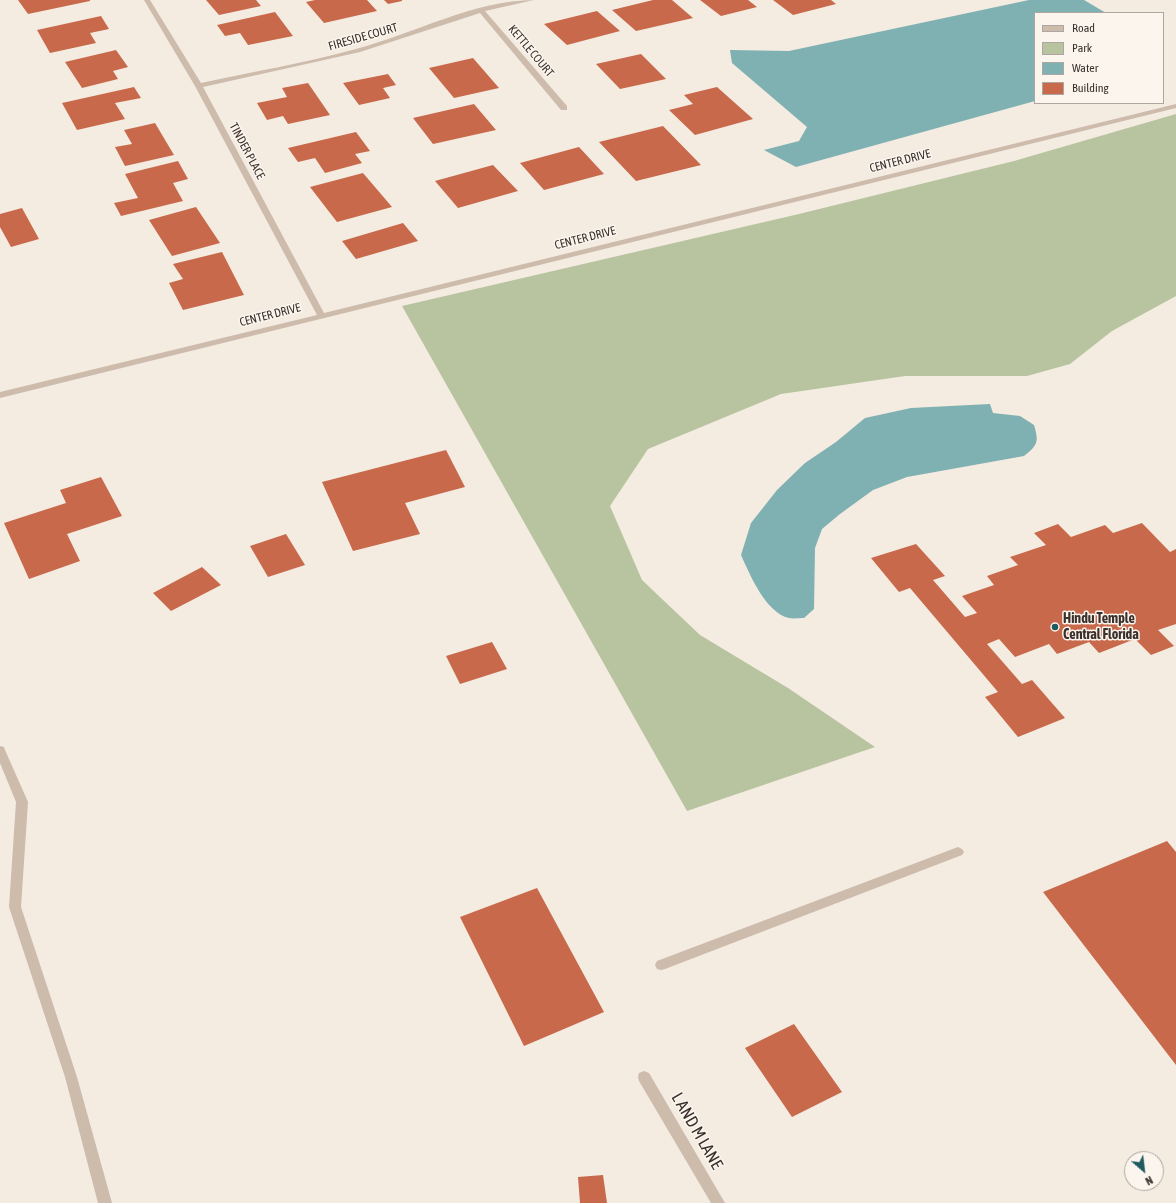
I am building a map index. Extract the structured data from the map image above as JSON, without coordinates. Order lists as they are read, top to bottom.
{
  "streets": {
    "street": [
      "FIRESIDE COURT",
      "KETTLE COURT",
      "TINDER PLACE",
      "CENTER DRIVE",
      "L AND M LANE"
    ]
  },
  "crossings": [
    ["FIRESIDE COURT", "KETTLE COURT"],
    ["FIRESIDE COURT", "TINDER PLACE"],
    ["TINDER PLACE", "CENTER DRIVE"]
  ],
  "places": ["Hindu Temple Central Florida"],
  "legend": [
    "Road",
    "Park",
    "Water",
    "Building"
  ],
  "north": "bottom right"
}
